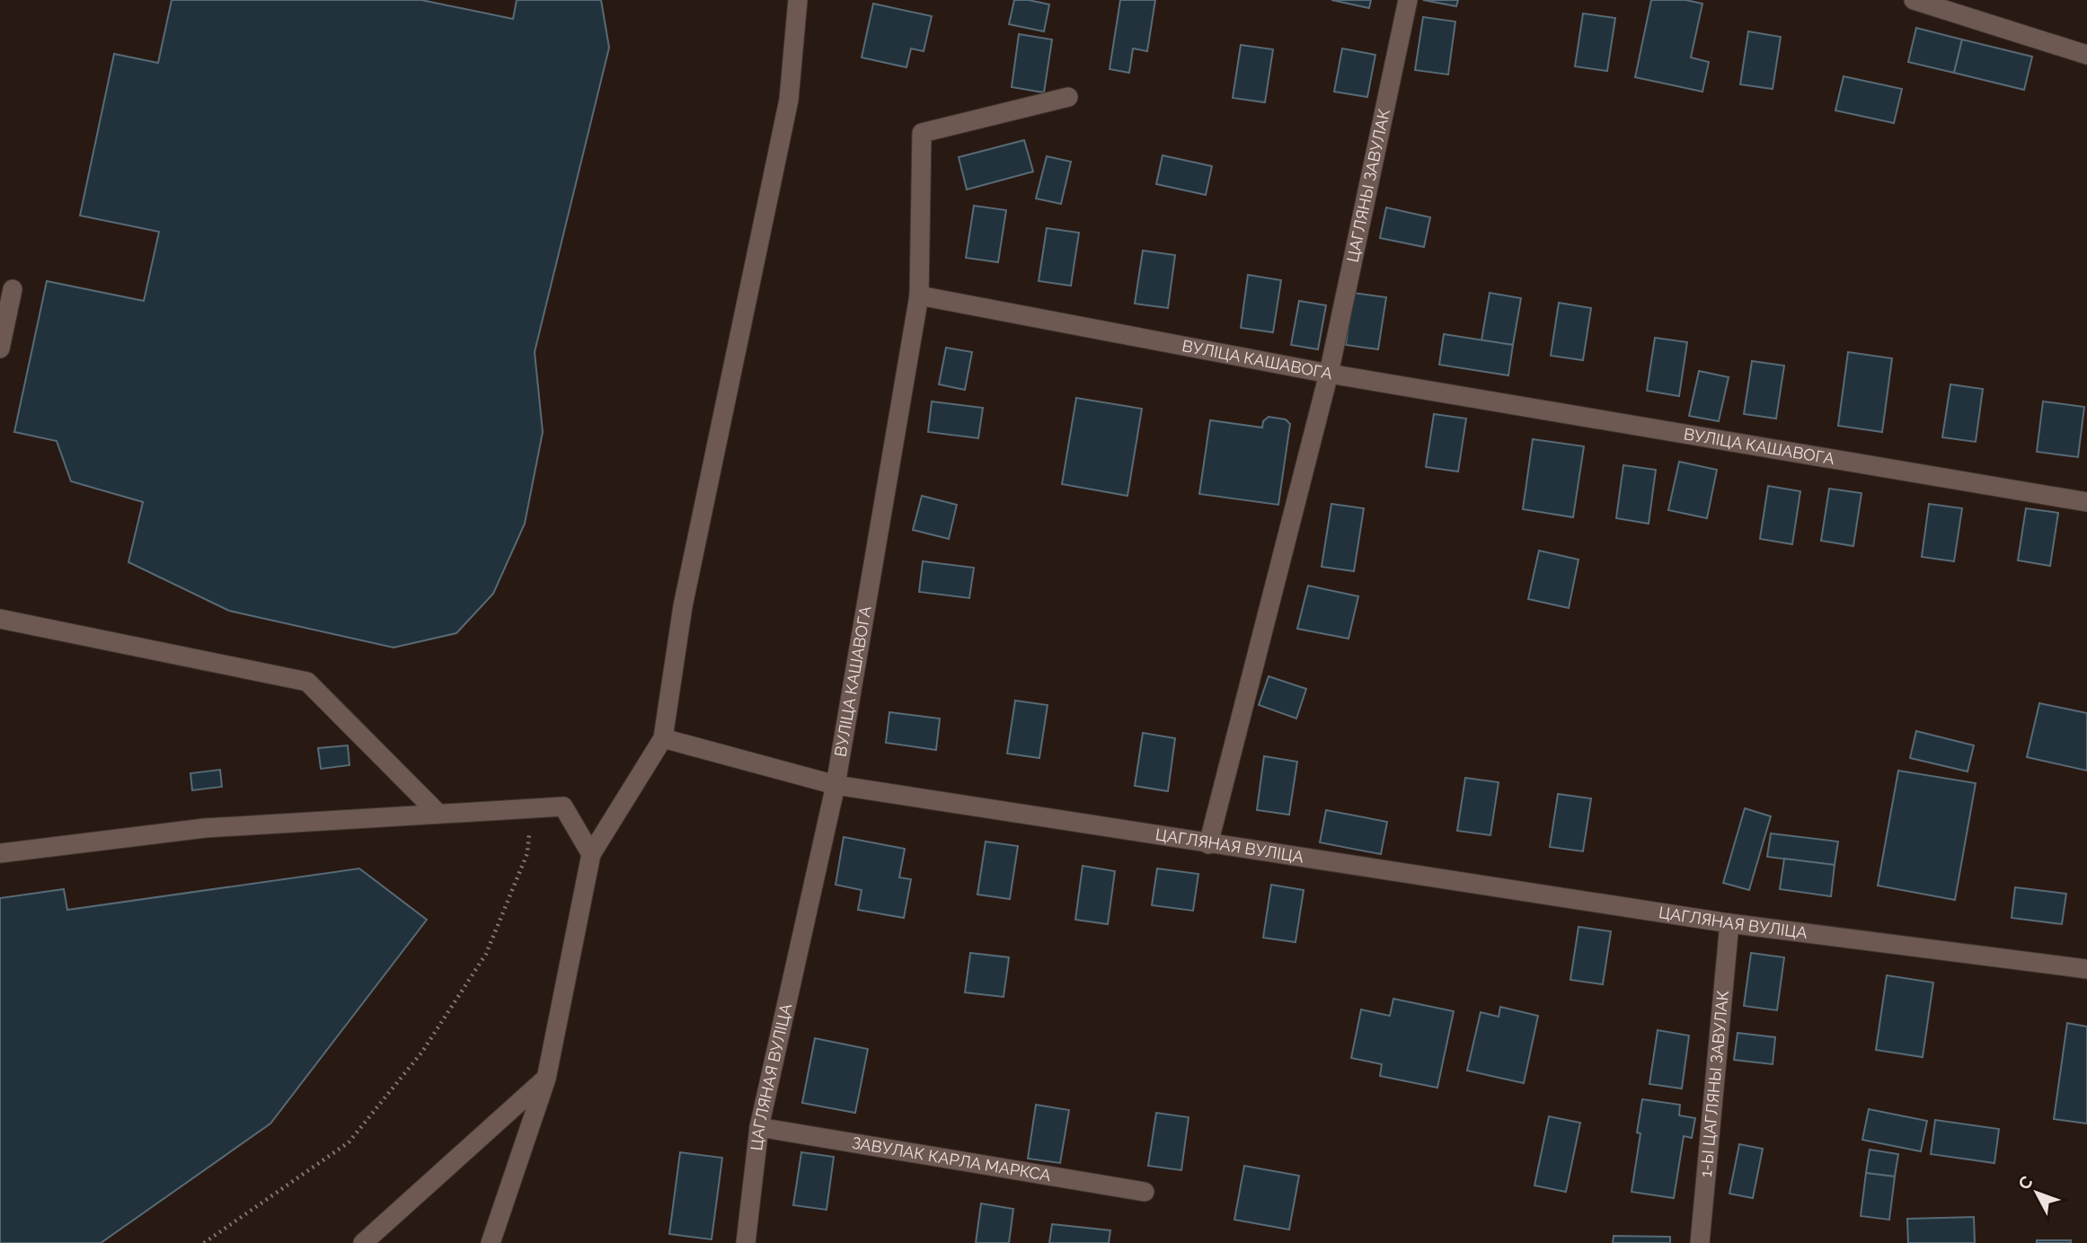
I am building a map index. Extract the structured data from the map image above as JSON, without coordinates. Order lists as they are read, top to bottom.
{
  "streets": {
    "street": [
      "ЦАГЛЯНЫ ЗАВУЛАК",
      "ВУЛІЦА КАШАВОГА",
      "ЦАГЛЯНАЯ ВУЛІЦА",
      "1-Ы ЦАГЛЯНЫ ЗАВУЛАК",
      "ЗАВУЛАК КАРЛА МАРКСА"
    ]
  },
  "crossings": [
    ["ЦАГЛЯНЫ ЗАВУЛАК", "ВУЛІЦА КАШАВОГА"],
    ["ЦАГЛЯНЫ ЗАВУЛАК", "ЦАГЛЯНАЯ ВУЛІЦА"],
    ["ВУЛІЦА КАШАВОГА", "ЦАГЛЯНАЯ ВУЛІЦА"],
    ["ЦАГЛЯНАЯ ВУЛІЦА", "1-Ы ЦАГЛЯНЫ ЗАВУЛАК"],
    ["ЦАГЛЯНАЯ ВУЛІЦА", "ЗАВУЛАК КАРЛА МАРКСА"]
  ],
  "north": "top left"
}
